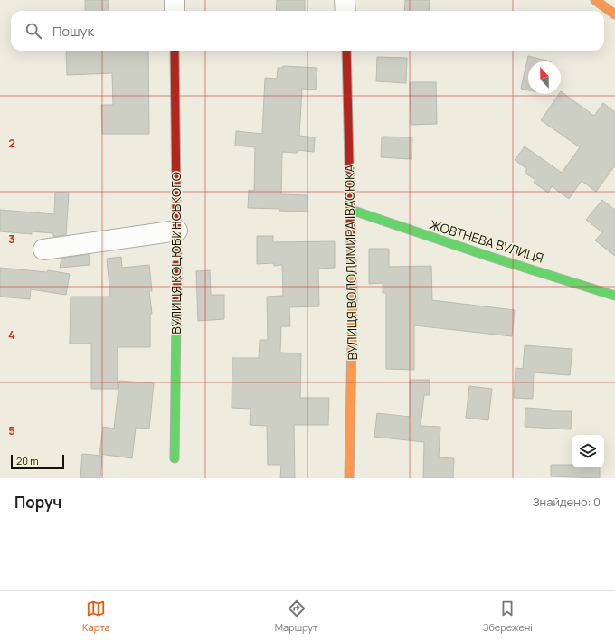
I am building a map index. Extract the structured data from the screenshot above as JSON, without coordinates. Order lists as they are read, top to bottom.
{
  "streets": {
    "street": ["ЖОВТНЕВА ВУЛИЦЯ", "ВУЛИЦЯ КОЦЮБИНСЬКОГО", "ВУЛИЦЯ ВОЛОДИМИРА ІВАСЮКА"]
  },
  "crossings": [
    ["ЖОВТНЕВА ВУЛИЦЯ", "ВУЛИЦЯ ВОЛОДИМИРА ІВАСЮКА"]
  ],
  "scale_bar": "20 m",
  "north": "top",
  "page": {
    "search": "Пошук",
    "scale": "20 m",
    "heading": ["Поруч", "Знайдено: 0"],
    "nav": ["Карта", "Маршрут", "Збережені"]
  },
  "grid": {
    "rows": [
      "2",
      "3",
      "4",
      "5"
    ]
  }
}
